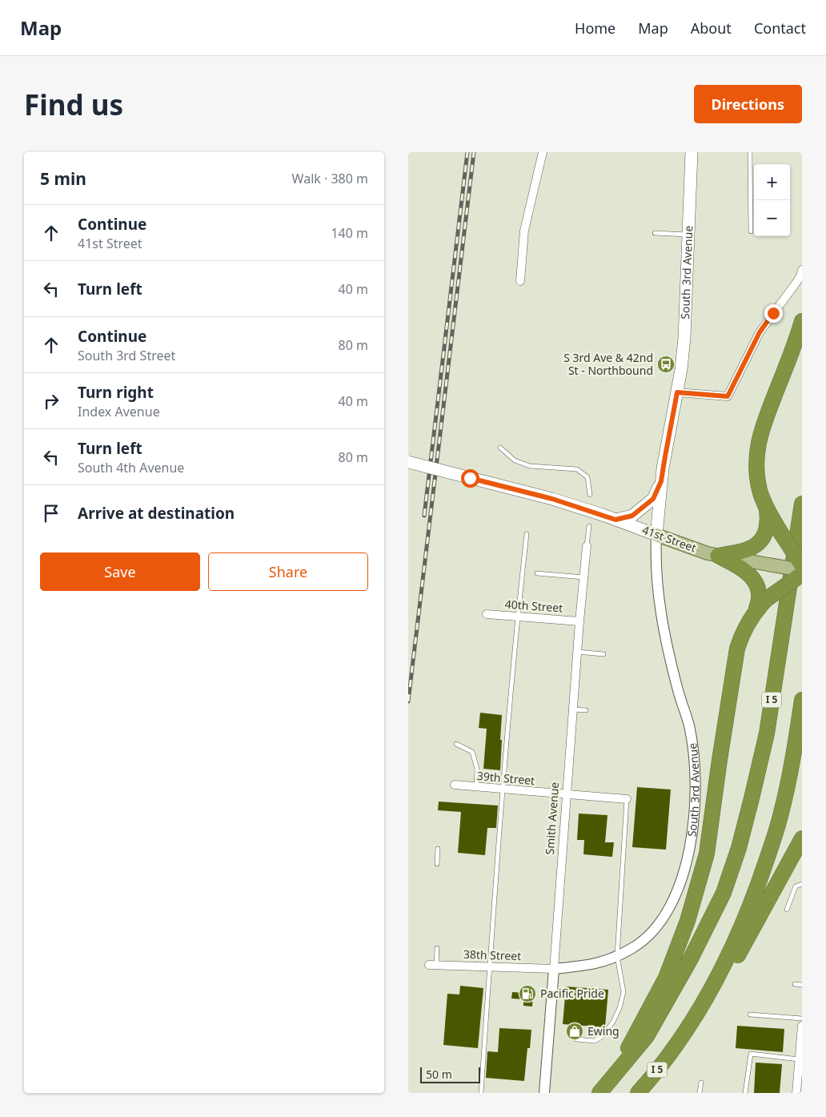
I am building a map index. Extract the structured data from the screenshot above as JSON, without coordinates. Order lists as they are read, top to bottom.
{
  "streets": {
    "highway": ["I 5"],
    "main road": ["South 3rd Avenue", "41st Street"],
    "street": [
      "40th Street",
      "39th Street",
      "Smith Avenue",
      "38th Street"
    ]
  },
  "crossings": [
    ["South 3rd Avenue", "41st Street"],
    ["South 3rd Avenue", "Smith Avenue"],
    ["South 3rd Avenue", "38th Street"],
    ["40th Street", "Smith Avenue"],
    ["39th Street", "Smith Avenue"],
    ["Smith Avenue", "38th Street"]
  ],
  "places": {
    "bus stop": ["S 3rd Ave & 42nd St - Northbound"],
    "fuel station": ["Pacific Pride"],
    "shop": ["Ewing"]
  },
  "scale_bar": "50 m",
  "page": {
    "header": "Map",
    "nav": [
      "Home",
      "Map",
      "About",
      "Contact"
    ],
    "buttons": [
      "Directions",
      ["Save", "Share"]
    ],
    "title": "Find us",
    "heading": ["5 min", "Walk · 380 m"],
    "map_buttons": ["+", "−"],
    "list": [
      ["Continue", "41st Street", "140 m"],
      ["Turn left", "40 m"],
      ["Continue", "South 3rd Street", "80 m"],
      ["Turn right", "Index Avenue", "40 m"],
      ["Turn left", "South 4th Avenue", "80 m"],
      "Arrive at destination"
    ],
    "scale": "50 m"
  }
}
